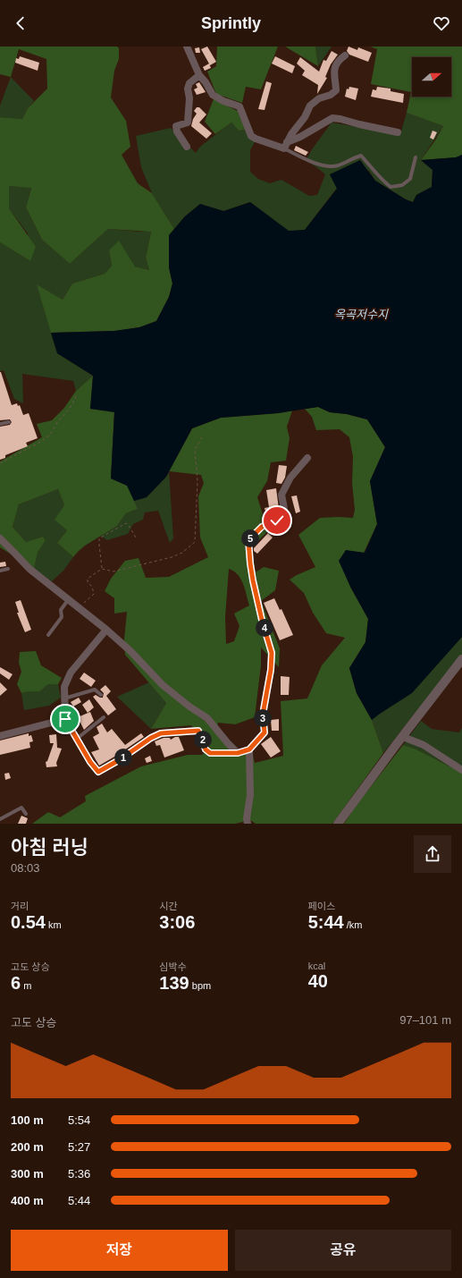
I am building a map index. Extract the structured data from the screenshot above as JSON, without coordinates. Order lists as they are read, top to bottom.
{
  "water": ["옥곡저수지"],
  "north": "right",
  "page": {
    "header": "Sprintly",
    "pins": [
      "5",
      "4",
      "3",
      "2",
      "1"
    ],
    "heading": ["아침 러닝", "08:03"],
    "stats": [
      ["거리", "0.54 km"],
      ["시간", "3:06"],
      ["페이스", "5:44 /km"],
      ["고도 상승", "6 m"],
      ["심박수", "139 bpm"],
      ["kcal", "40"]
    ],
    "chart": ["고도 상승", "97–101 m"],
    "list": [
      {
        "name": "100 m",
        "note": "5:54"
      },
      {
        "name": "200 m",
        "note": "5:27"
      },
      {
        "name": "300 m",
        "note": "5:36"
      },
      {
        "name": "400 m",
        "note": "5:44"
      }
    ],
    "buttons": ["저장", "공유"]
  }
}
